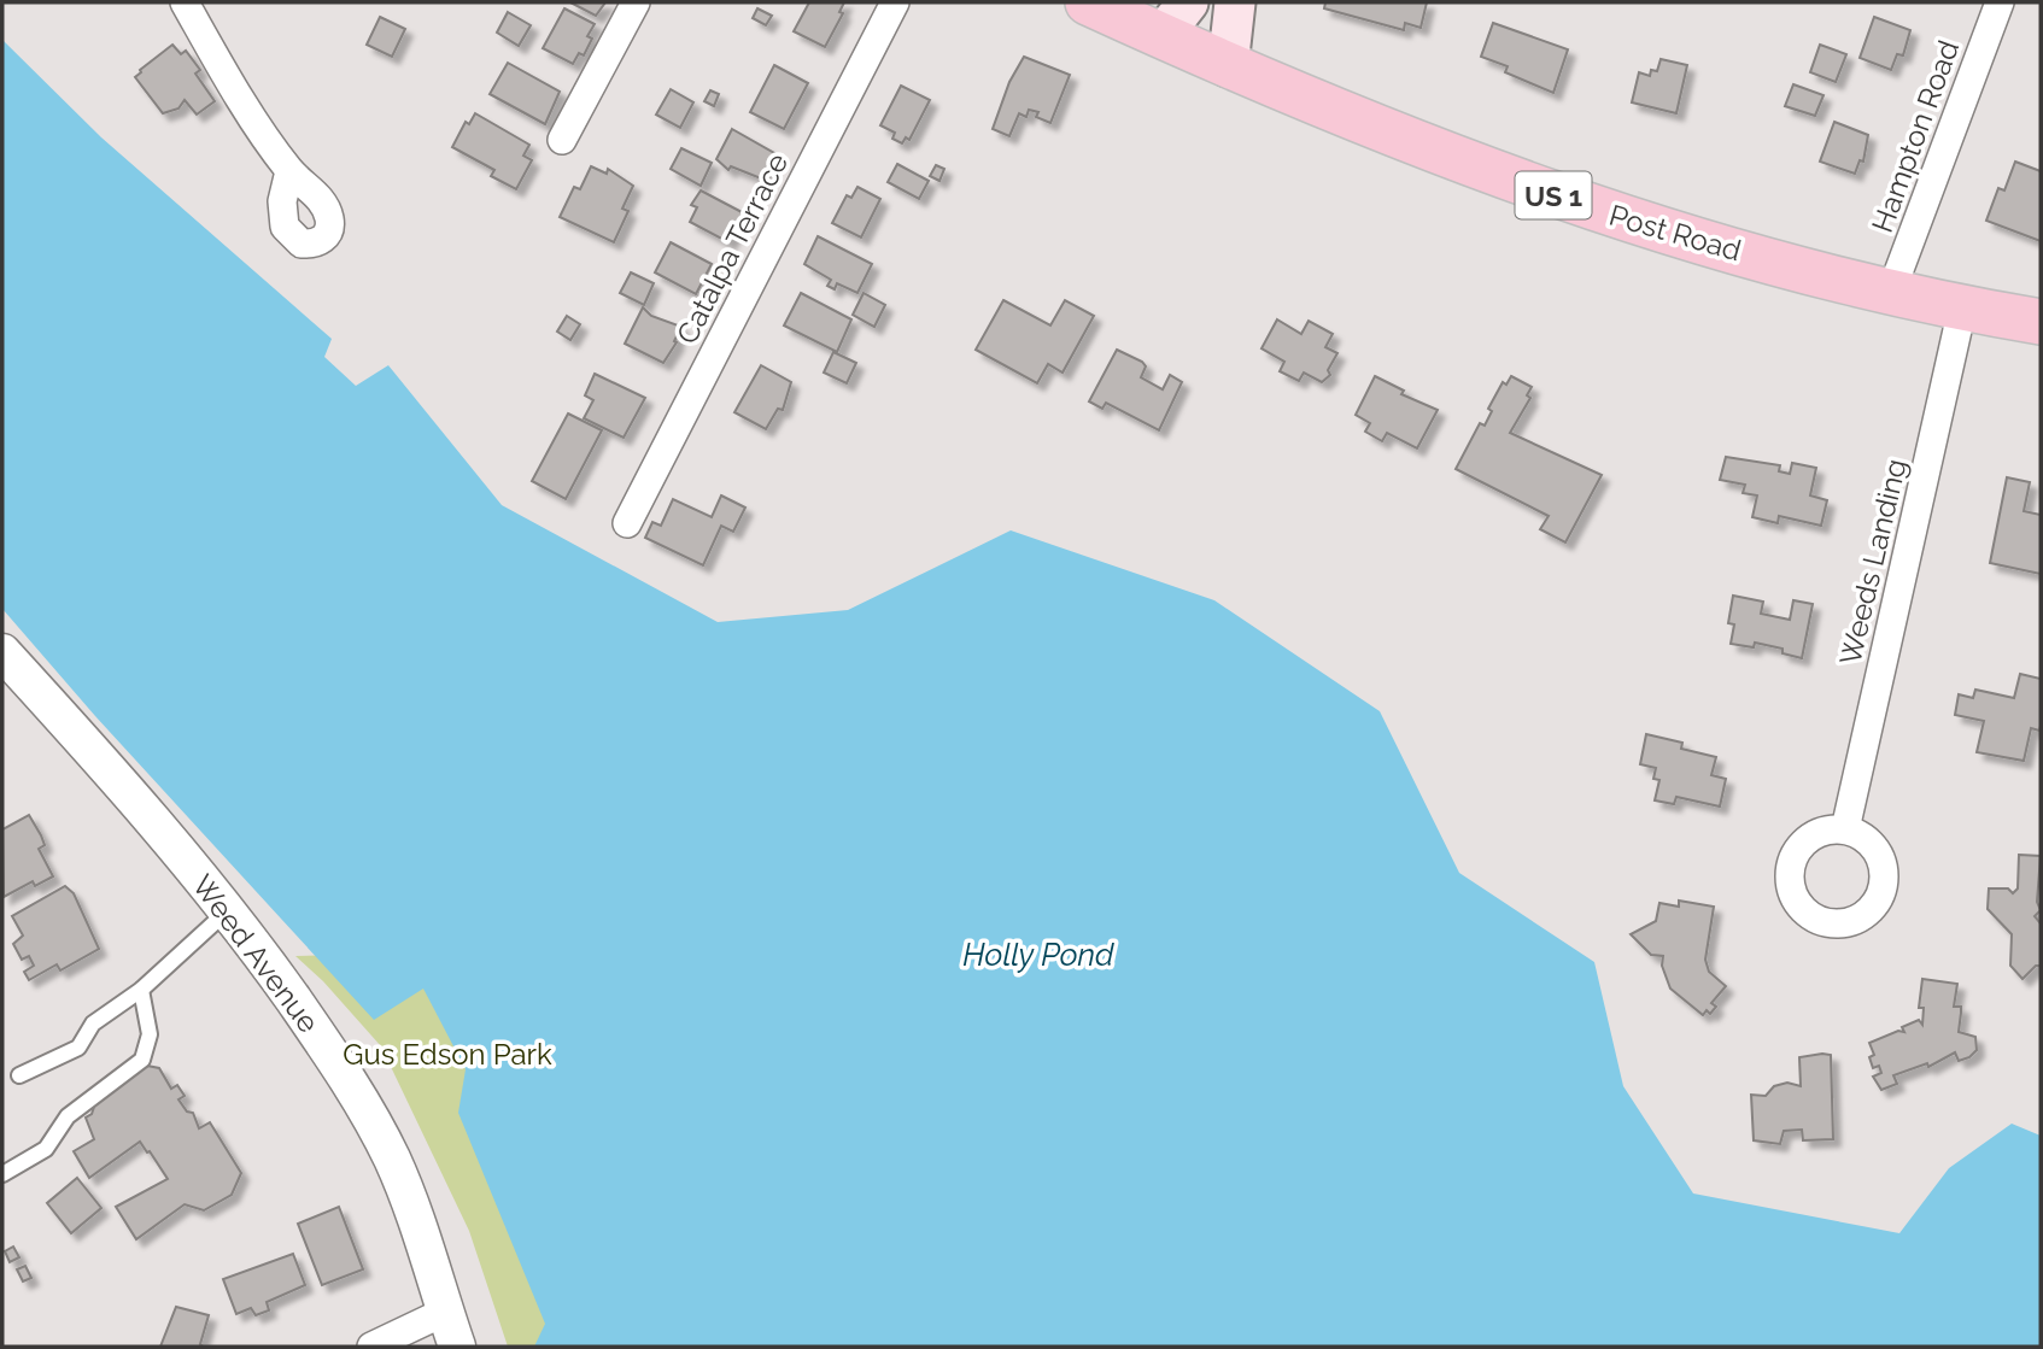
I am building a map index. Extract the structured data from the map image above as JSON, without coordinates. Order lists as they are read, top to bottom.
{
  "streets": {
    "main road": ["US 1", "Post Road"],
    "street": [
      "Hampton Road",
      "Catalpa Terrace",
      "Weeds Landing",
      "Weed Avenue"
    ]
  },
  "crossings": [
    ["Hampton Road", "Post Road"],
    ["Post Road", "Weeds Landing"]
  ],
  "water": ["Holly Pond"],
  "parks": ["Gus Edson Park"]
}
